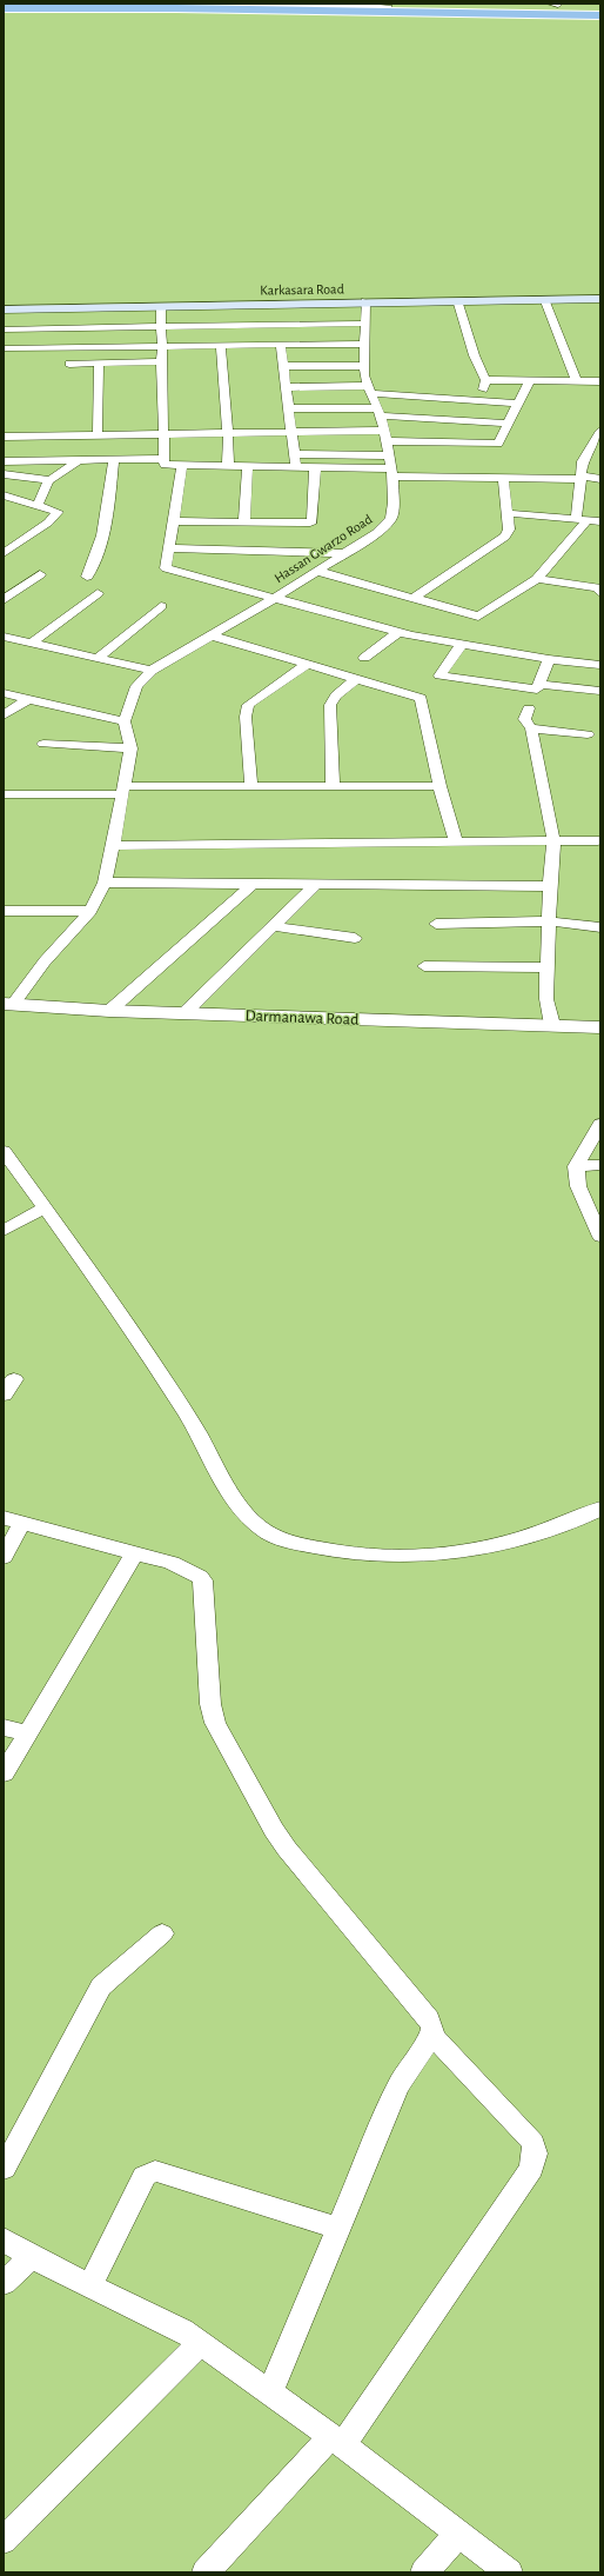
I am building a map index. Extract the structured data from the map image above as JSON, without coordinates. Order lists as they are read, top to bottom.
{
  "streets": {
    "main road": ["Karkasara Road"],
    "street": ["Hassan Gwarzo Road", "Darmanawa Road"]
  },
  "crossings": [
    ["Karkasara Road", "Hassan Gwarzo Road"],
    ["Hassan Gwarzo Road", "Darmanawa Road"]
  ]
}
